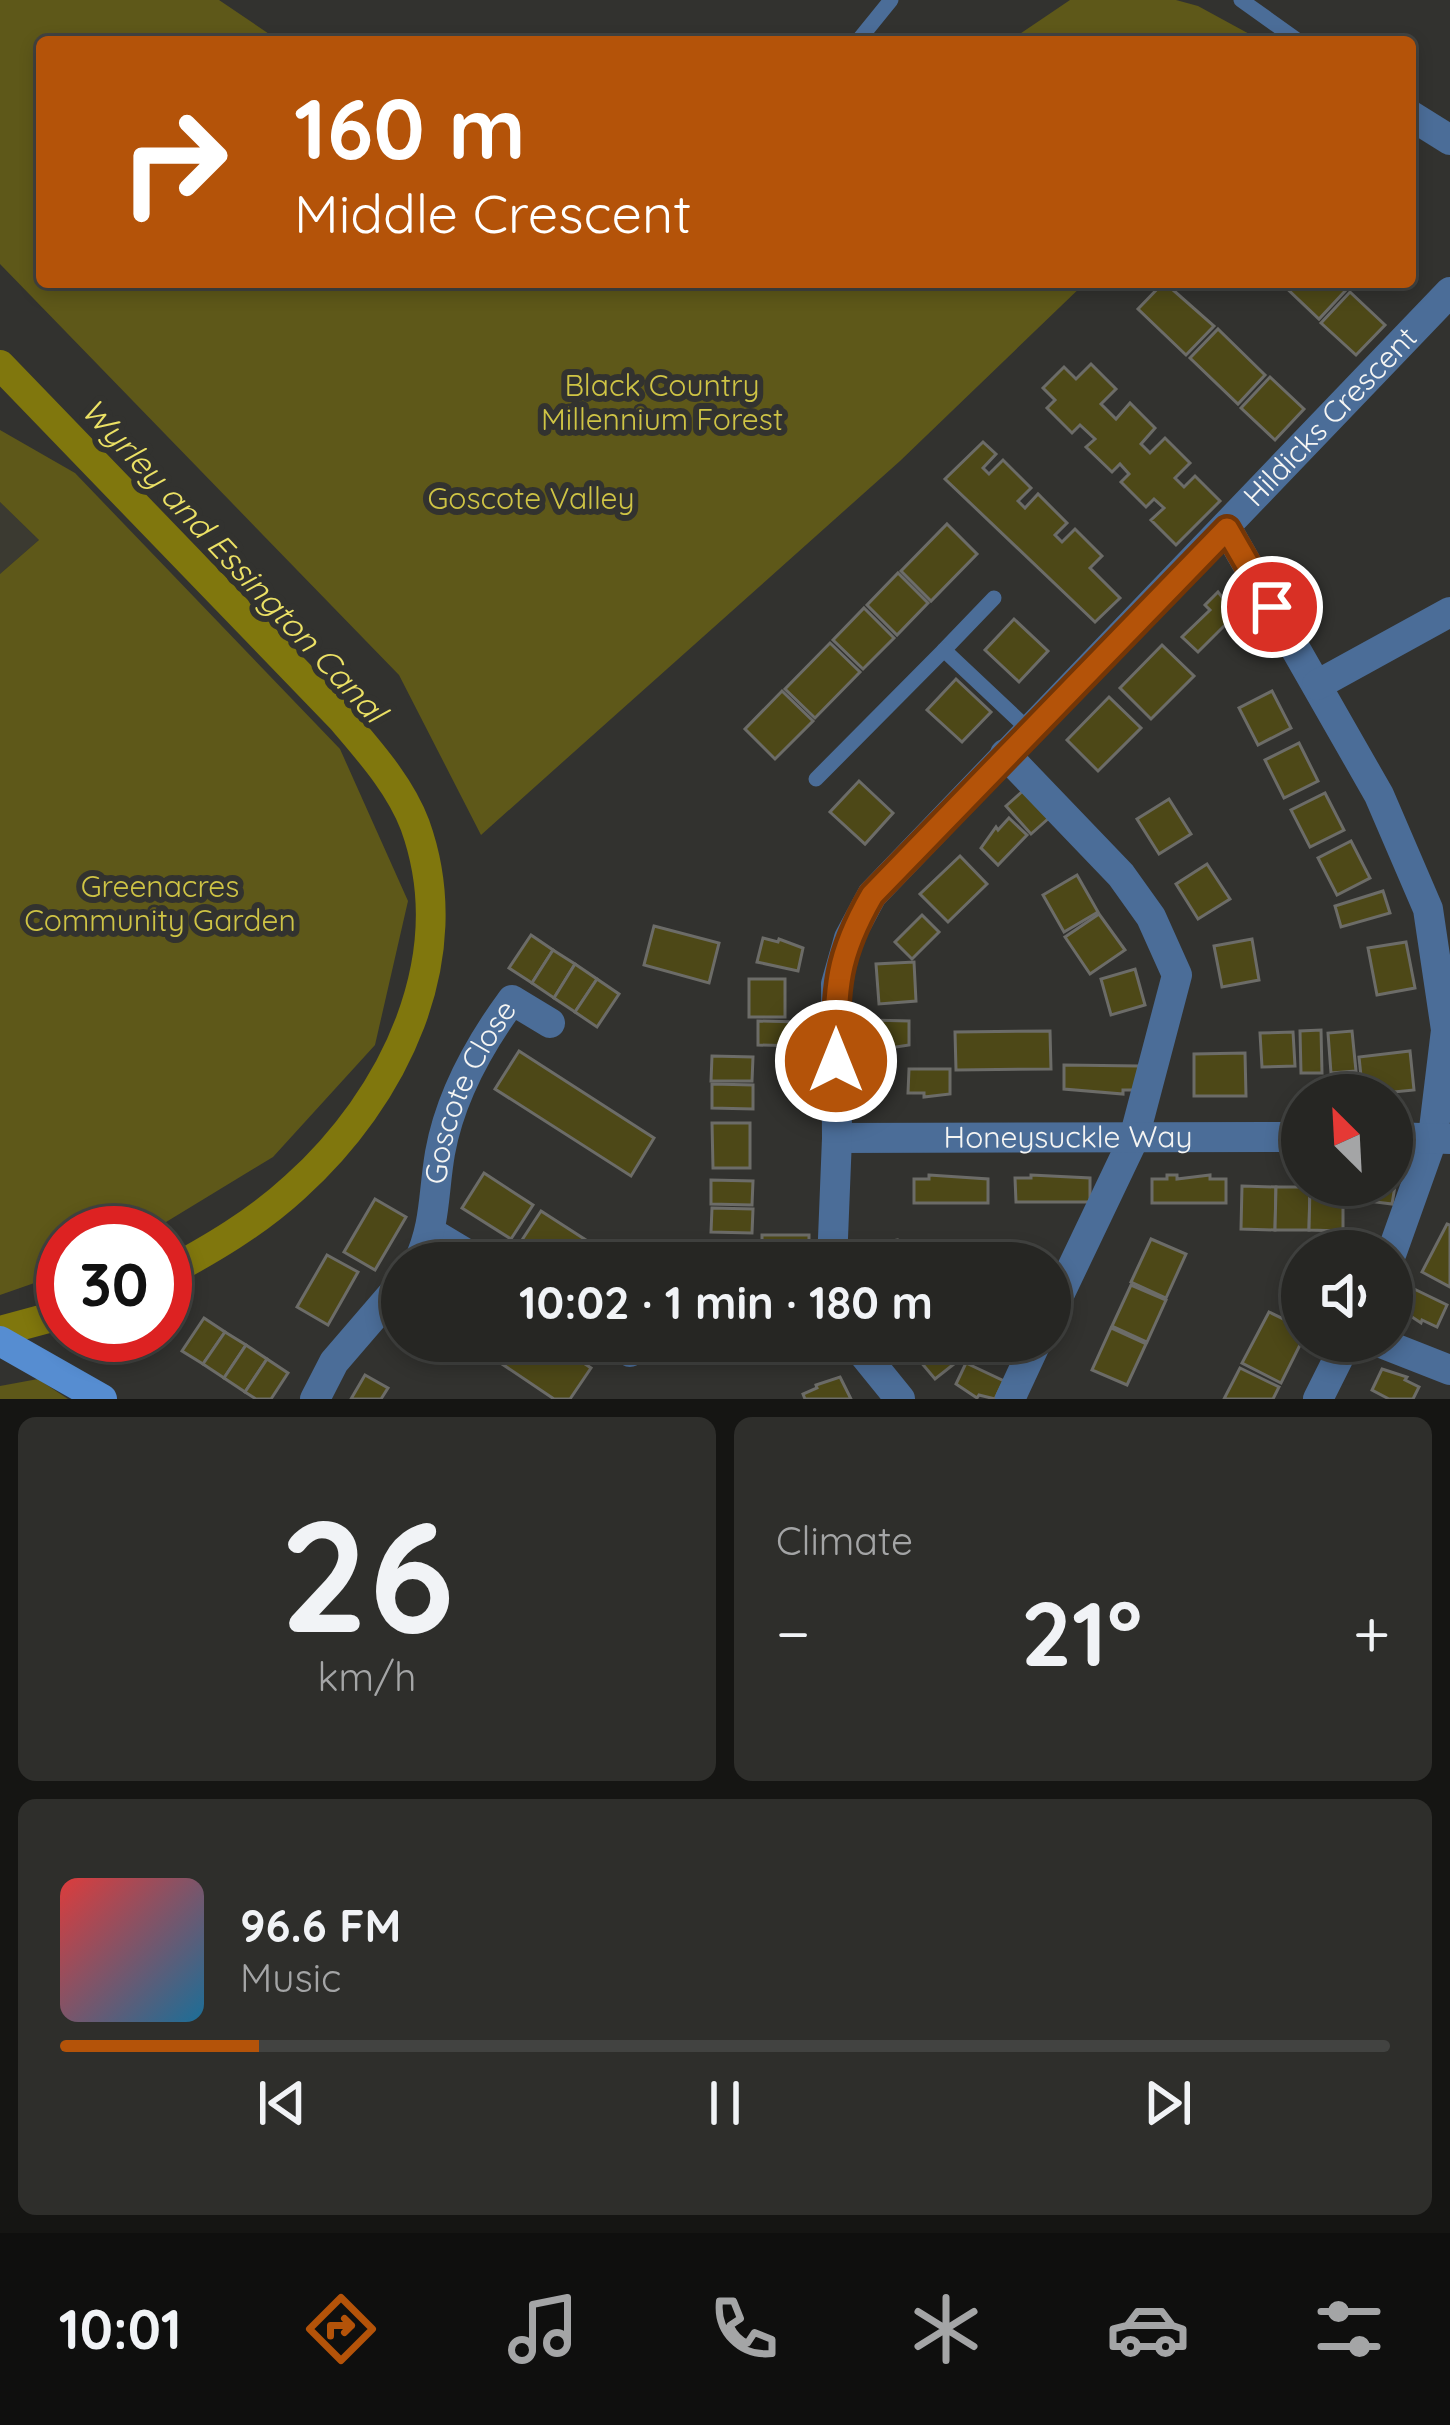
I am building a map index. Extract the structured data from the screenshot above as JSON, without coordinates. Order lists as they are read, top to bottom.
{
  "streets": {
    "street": ["Hildicks Crescent", "Goscote Close", "Honeysuckle Way"]
  },
  "crossings": [
    ["Hildicks Crescent", "Honeysuckle Way"]
  ],
  "water": ["Wyrley and Essington Canal"],
  "parks": ["Black Country Millennium Forest", "Goscote Valley", "Greenacres Community Garden"],
  "north": "top left",
  "page": {
    "turn": ["160 m", "Middle Crescent"],
    "limit": "30",
    "trip": "10:02 · 1 min · 180 m",
    "tile": [
      ["26", "km/h"],
      "Climate"
    ],
    "heat": ["−", "21°", "+"],
    "song": ["96.6 FM", "Music"],
    "tabs": "10:01"
  }
}
